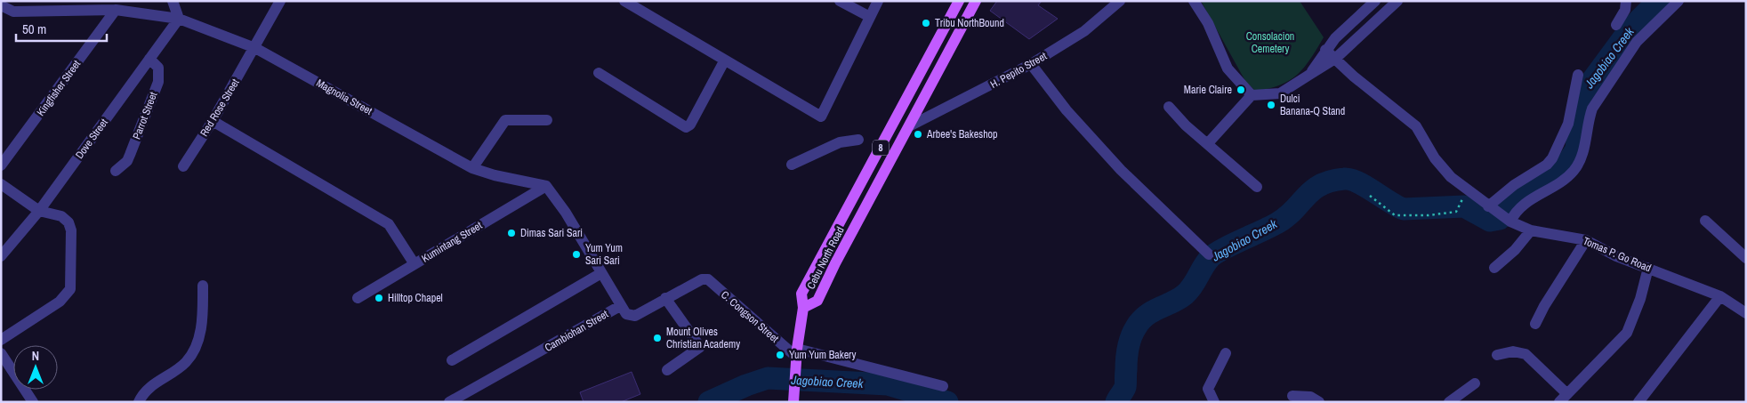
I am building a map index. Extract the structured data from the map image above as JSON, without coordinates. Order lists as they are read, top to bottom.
{
  "streets": {
    "main road": ["8", "Cebu North Road"],
    "street": [
      "H. Pepito Street",
      "Kingfisher Street",
      "Magnolia Street",
      "Red Rose Street",
      "Parrot Street",
      "Dove Street",
      "Kumintang Street",
      "Tomas P. Go Road",
      "C. Congson Street",
      "Cambiohan Street"
    ]
  },
  "crossings": [
    ["H. Pepito Street", "Cebu North Road"],
    ["Kingfisher Street", "Magnolia Street"],
    ["Magnolia Street", "Red Rose Street"],
    ["Magnolia Street", "Dove Street"],
    ["Magnolia Street", "Kumintang Street"],
    ["Parrot Street", "Dove Street"],
    ["8", "Cebu North Road"],
    ["8", "C. Congson Street"],
    ["C. Congson Street", "Cambiohan Street"]
  ],
  "water": ["Jagobiao Creek"],
  "parks": ["Consolacion Cemetery"],
  "places": [
    "Tribu NorthBound",
    "Marie Claire",
    "Dulci Banana-Q Stand",
    "Arbee's Bakeshop",
    "Dimas Sari Sari",
    "Yum Yum Sari Sari",
    "Hilltop Chapel",
    "Mount Olives Christian Academy",
    "Yum Yum Bakery"
  ],
  "scale_bar": "50 m",
  "north": "top"
}
